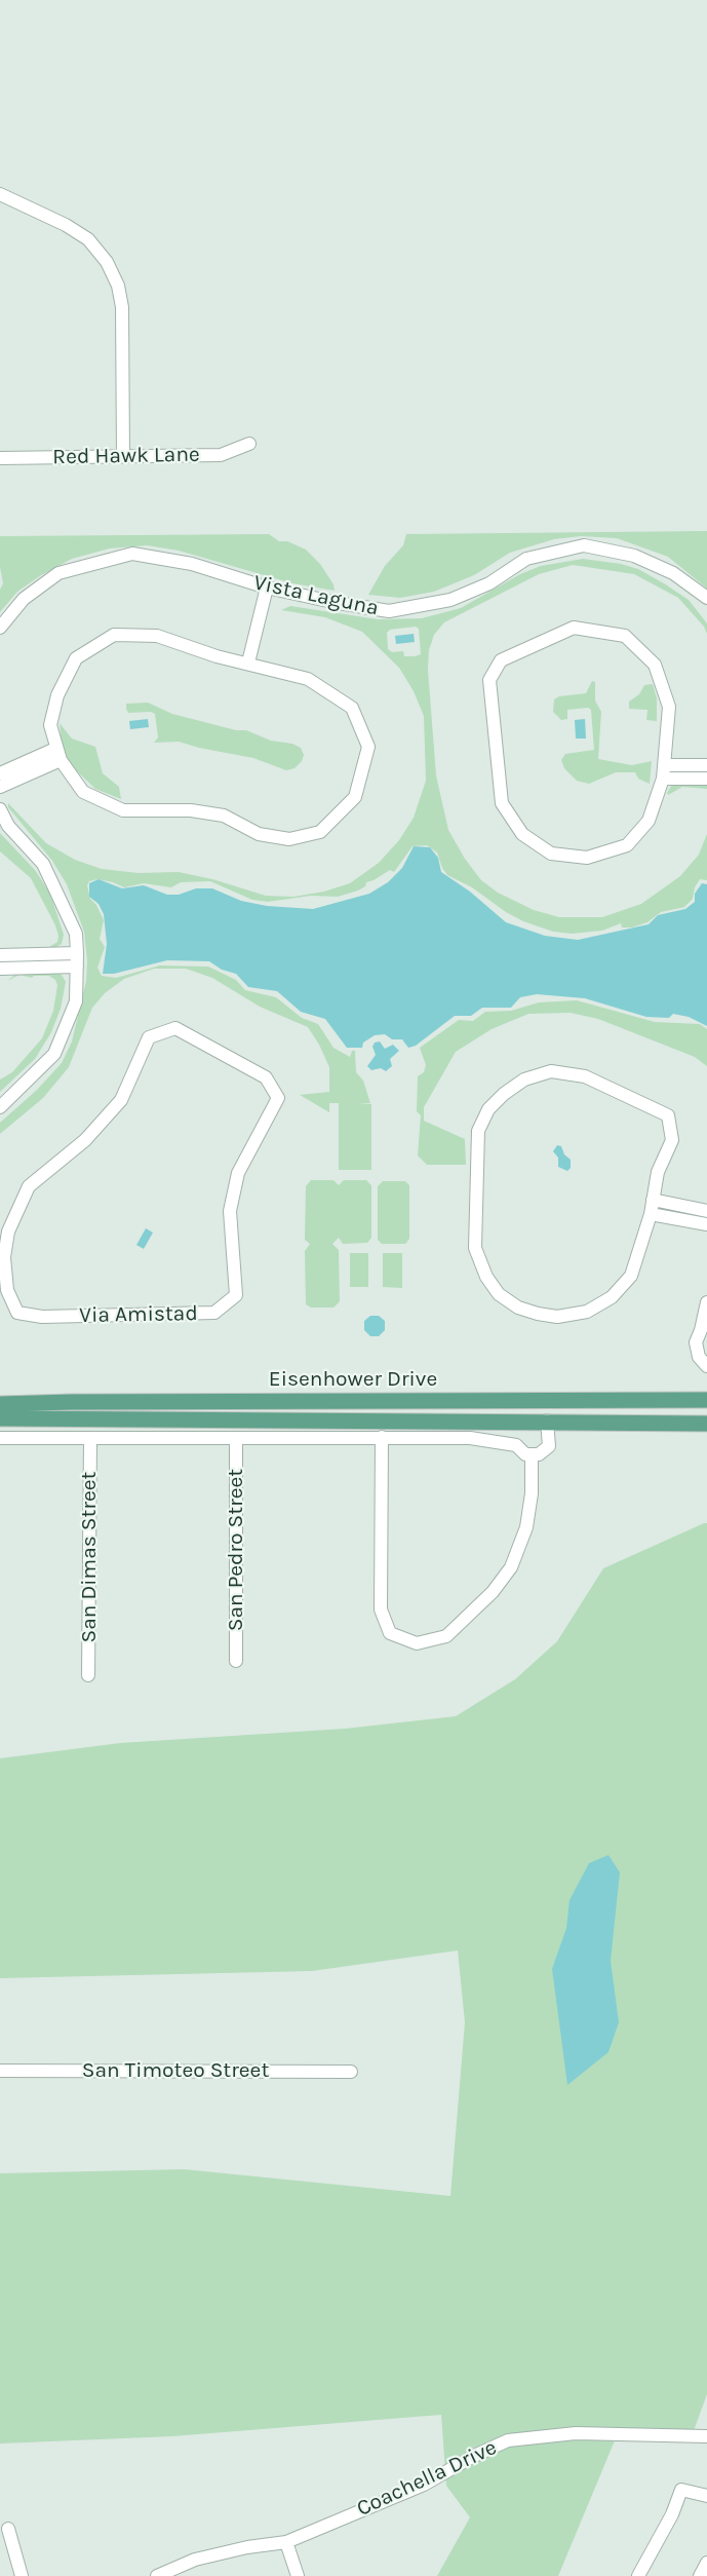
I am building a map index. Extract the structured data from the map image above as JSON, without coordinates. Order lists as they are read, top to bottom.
{
  "streets": {
    "main road": ["Eisenhower Drive"],
    "street": [
      "Red Hawk Lane",
      "Vista Laguna",
      "Via Amistad",
      "San Pedro Street",
      "San Dimas Street",
      "San Timoteo Street",
      "Coachella Drive"
    ]
  }
}
